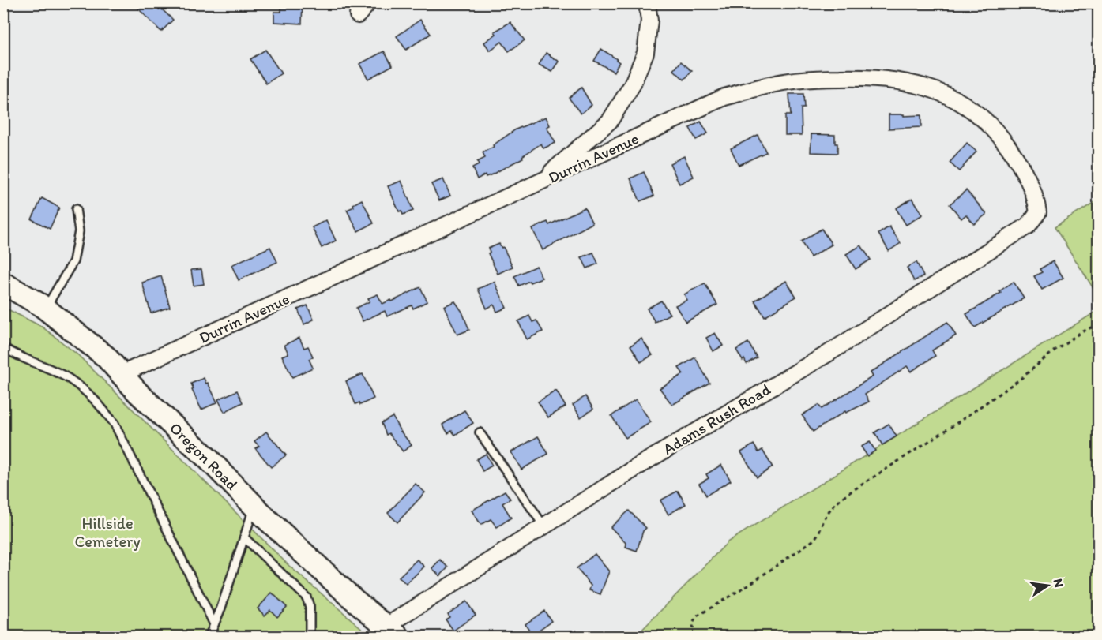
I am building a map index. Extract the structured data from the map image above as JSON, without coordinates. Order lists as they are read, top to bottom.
{
  "streets": {
    "street": ["Durrin Avenue", "Adams Rush Road", "Oregon Road"]
  },
  "crossings": [
    ["Durrin Avenue", "Adams Rush Road"],
    ["Durrin Avenue", "Oregon Road"],
    ["Adams Rush Road", "Oregon Road"]
  ],
  "parks": ["Hillside Cemetery"],
  "north": "right"
}
